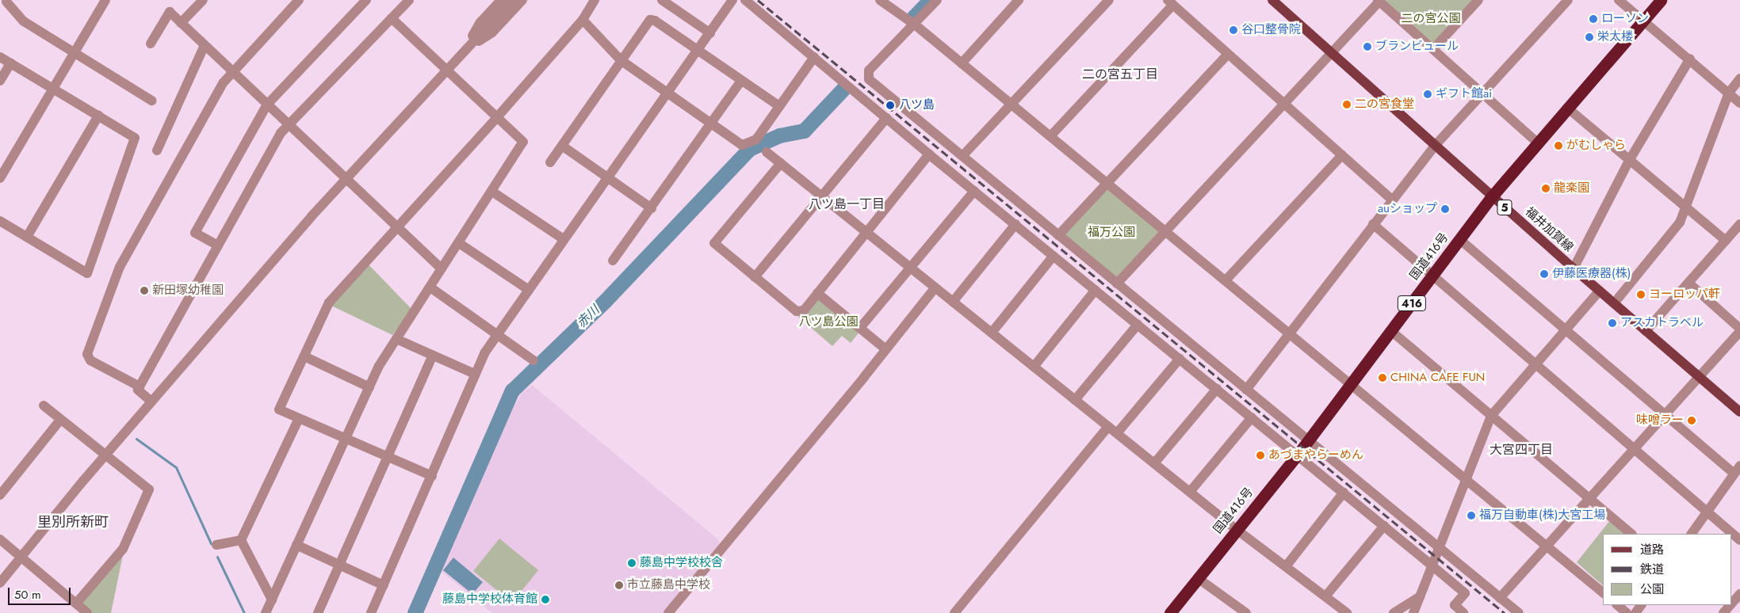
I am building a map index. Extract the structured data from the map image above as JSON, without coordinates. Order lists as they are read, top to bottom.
{
  "streets": {
    "highway": ["国道416号", "416"],
    "main road": ["5", "福井加賀線"]
  },
  "crossings": [
    ["福井加賀線", "国道416号"]
  ],
  "districts": [
    "二の宮五丁目",
    "八ツ島一丁目",
    "大宮四丁目",
    "里別所新町"
  ],
  "water": ["赤川"],
  "parks": ["二の宮公園", "福万公園", "八ツ島公園"],
  "places": [
    "ローソン",
    "谷口整骨院",
    "栄太楼",
    "ブランビュール",
    "ギフト館ai",
    "二の宮食堂",
    "八ツ島",
    "がむしゃら",
    "龍楽園",
    "auショップ",
    "伊藤医療器(株)",
    "新田塚幼稚園",
    "ヨーロッパ軒",
    "アスカトラベル",
    "CHINA CAFE FUN",
    "味噌ラー",
    "あづまやらーめん",
    "福万自動車(株)大宮工場",
    "藤島中学校校舎",
    "市立藤島中学校",
    "藤島中学校体育館"
  ],
  "legend": ["道路", "鉄道", "公園"],
  "scale_bar": "50 m"
}
